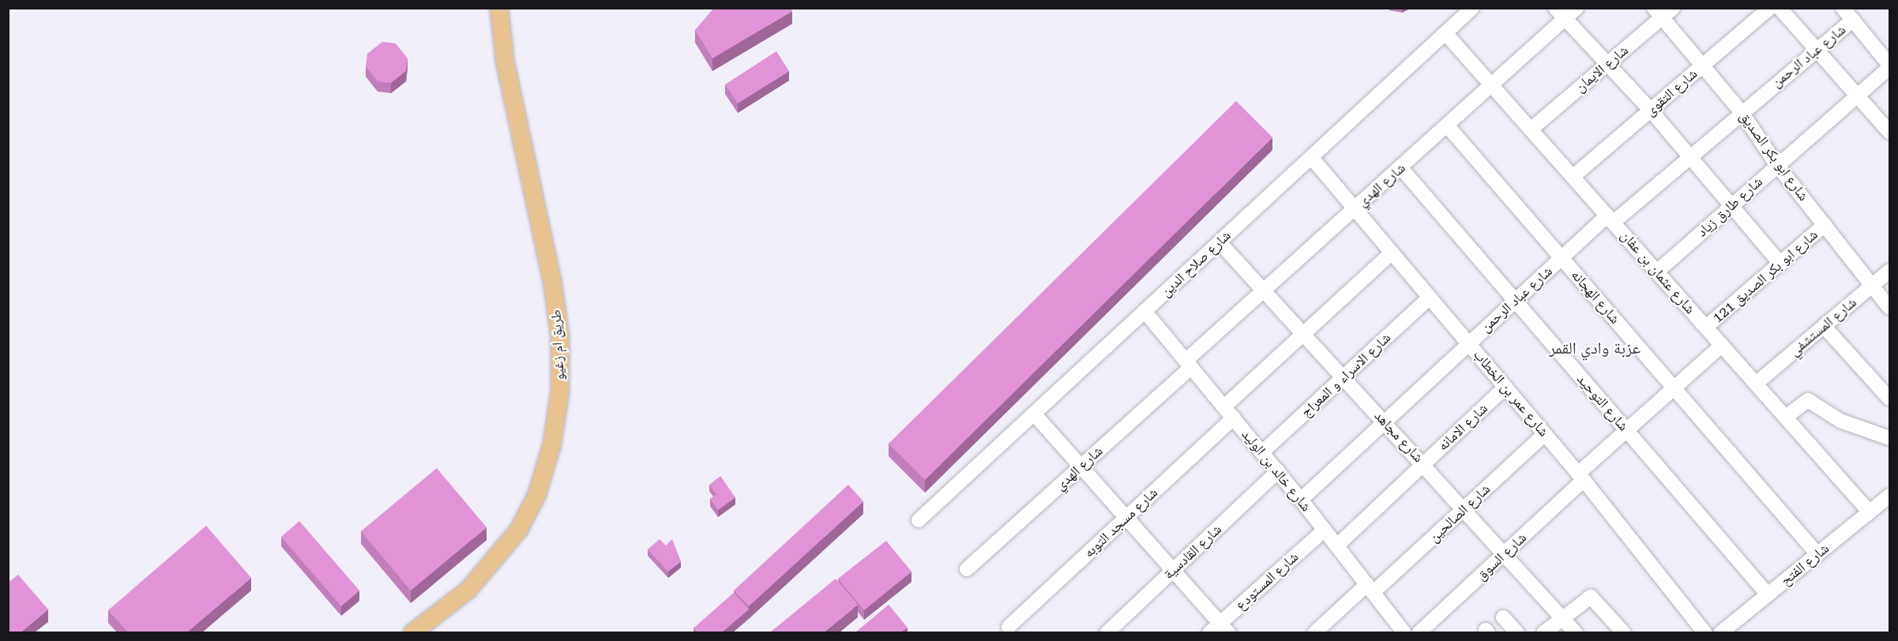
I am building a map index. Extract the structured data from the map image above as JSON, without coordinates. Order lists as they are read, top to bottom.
{
  "streets": {
    "main road": ["طريق ام زغيو"],
    "street": [
      "شارع عباد الرحمن",
      "شارع الايمان",
      "شارع التقوى",
      "شارع ابو بكر الصديق",
      "شارع الهدي",
      "شارع طارق زياد",
      "شارع صلاح الدين",
      "شارع عثمان بن عفان",
      "شارع ابو بكر الصديق 121",
      "شارع الهجانه",
      "شارع المستشفي",
      "شارع الاسراء و المعراج",
      "شارع عمر بن الخطاب",
      "شارع التوحيد",
      "شارع الامانه",
      "شارع مجاهد",
      "شارع خالد بن الوليد",
      "شارع الصالحين",
      "شارع مسجد التوبه",
      "شارع القادسية",
      "شارع السوق",
      "شارع الفتح",
      "شارع المستودع"
    ]
  },
  "crossings": [
    ["شارع عباد الرحمن", "شارع ابو بكر الصديق"],
    ["شارع عباد الرحمن", "شارع عثمان بن عفان"],
    ["شارع عباد الرحمن", "شارع الهجانه"],
    ["شارع عباد الرحمن", "شارع عمر بن الخطاب"],
    ["شارع عباد الرحمن", "شارع التوحيد"],
    ["شارع عباد الرحمن", "شارع مجاهد"],
    ["شارع عباد الرحمن", "شارع خالد بن الوليد"],
    ["شارع الايمان", "شارع ابو بكر الصديق"],
    ["شارع الايمان", "شارع عثمان بن عفان"],
    ["شارع التقوى", "شارع ابو بكر الصديق"],
    ["شارع التقوى", "شارع عثمان بن عفان"],
    ["شارع ابو بكر الصديق", "شارع طارق زياد"],
    ["شارع ابو بكر الصديق", "شارع ابو بكر الصديق 121"],
    ["شارع ابو بكر الصديق", "شارع المستشفي"],
    ["شارع الهدي", "شارع عثمان بن عفان"],
    ["شارع الهدي", "شارع الهجانه"],
    ["شارع الهدي", "شارع عمر بن الخطاب"],
    ["شارع الهدي", "شارع التوحيد"],
    ["شارع الهدي", "شارع مجاهد"],
    ["شارع الهدي", "شارع خالد بن الوليد"],
    ["شارع طارق زياد", "شارع عثمان بن عفان"],
    ["شارع صلاح الدين", "شارع عثمان بن عفان"],
    ["شارع صلاح الدين", "شارع عمر بن الخطاب"],
    ["شارع صلاح الدين", "شارع مجاهد"],
    ["شارع صلاح الدين", "شارع خالد بن الوليد"],
    ["شارع عثمان بن عفان", "شارع ابو بكر الصديق 121"],
    ["شارع عثمان بن عفان", "شارع المستشفي"],
    ["شارع عثمان بن عفان", "شارع السوق"],
    ["شارع عثمان بن عفان", "شارع الفتح"],
    ["شارع الهجانه", "شارع السوق"],
    ["شارع الهجانه", "شارع الفتح"],
    ["شارع الاسراء و المعراج", "شارع عمر بن الخطاب"],
    ["شارع الاسراء و المعراج", "شارع مجاهد"],
    ["شارع الاسراء و المعراج", "شارع خالد بن الوليد"],
    ["شارع عمر بن الخطاب", "شارع الامانه"],
    ["شارع عمر بن الخطاب", "شارع الصالحين"],
    ["شارع عمر بن الخطاب", "شارع السوق"],
    ["شارع التوحيد", "شارع السوق"],
    ["شارع التوحيد", "شارع الفتح"],
    ["شارع الامانه", "شارع مجاهد"],
    ["شارع الامانه", "شارع خالد بن الوليد"],
    ["شارع مجاهد", "شارع الصالحين"],
    ["شارع مجاهد", "شارع السوق"],
    ["شارع خالد بن الوليد", "شارع الصالحين"],
    ["شارع خالد بن الوليد", "شارع مسجد التوبه"],
    ["شارع خالد بن الوليد", "شارع القادسية"],
    ["شارع خالد بن الوليد", "شارع المستودع"]
  ],
  "districts": ["عزبة وادي القمر"]
}
